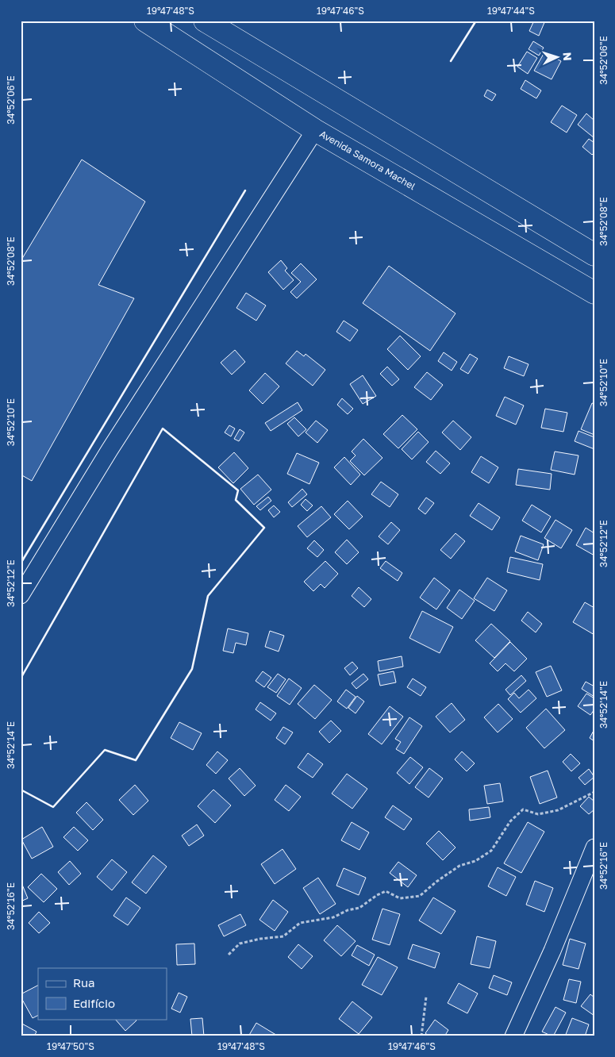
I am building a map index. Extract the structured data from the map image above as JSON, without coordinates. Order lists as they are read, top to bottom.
{
  "streets": {
    "highway": ["Avenida Samora Machel"]
  },
  "legend": ["Rua", "Edifício"],
  "north": "right",
  "coordinates": [
    "19°47'48\"S",
    "19°47'46\"S",
    "19°47'44\"S",
    "34°52'06\"E",
    "34°52'08\"E",
    "34°52'10\"E",
    "34°52'12\"E",
    "34°52'14\"E",
    "34°52'16\"E",
    "19°47'50\"S"
  ]
}
